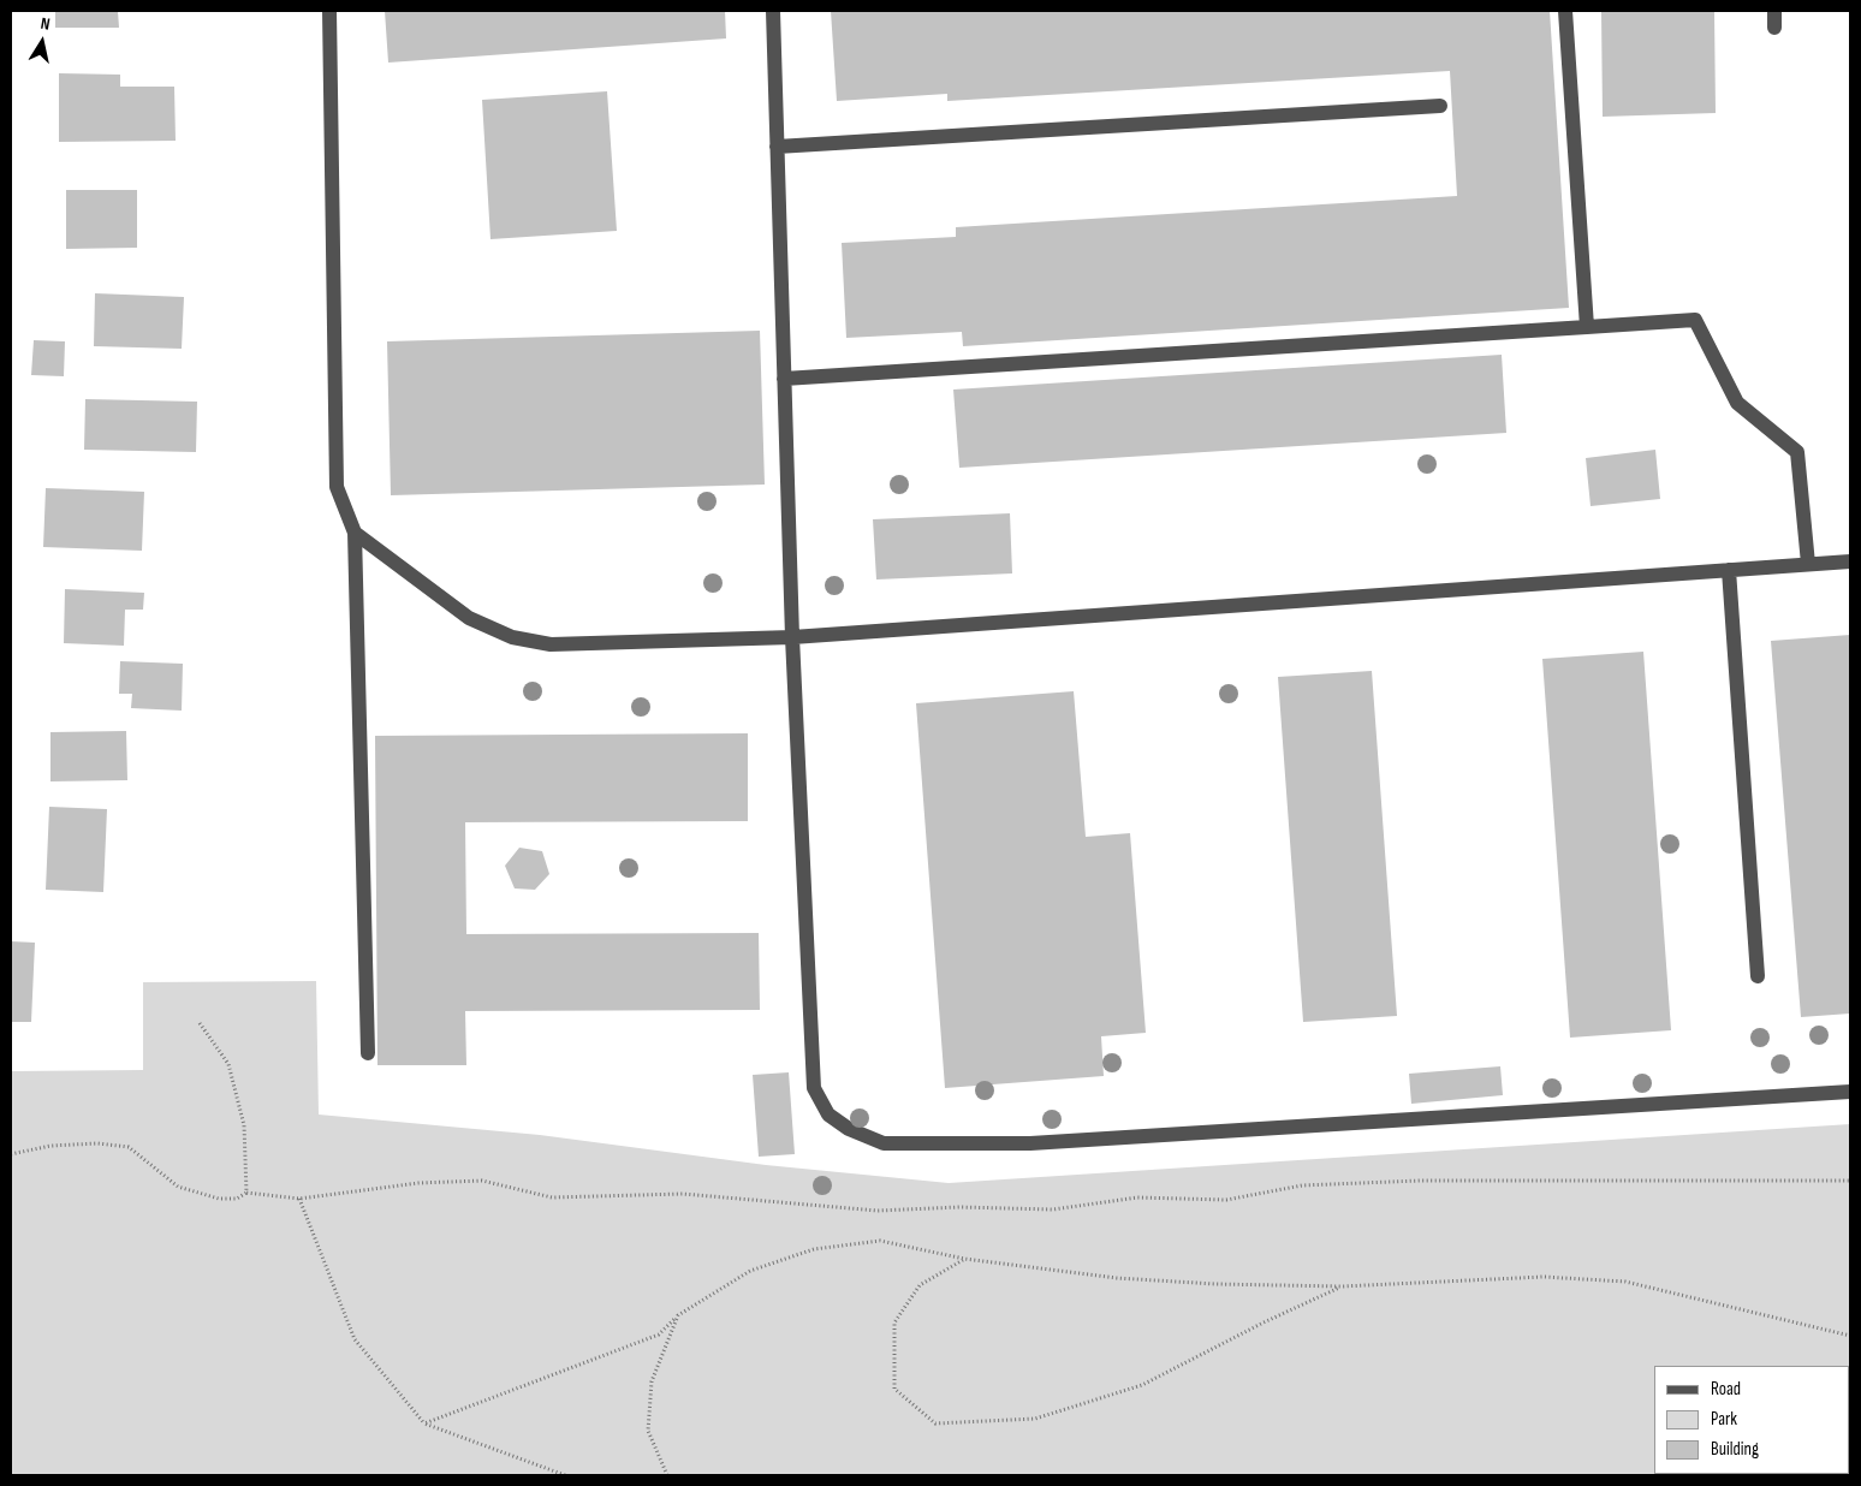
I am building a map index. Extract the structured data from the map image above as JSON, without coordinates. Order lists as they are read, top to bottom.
{
  "legend": ["Road", "Park", "Building"],
  "north": "top"
}
